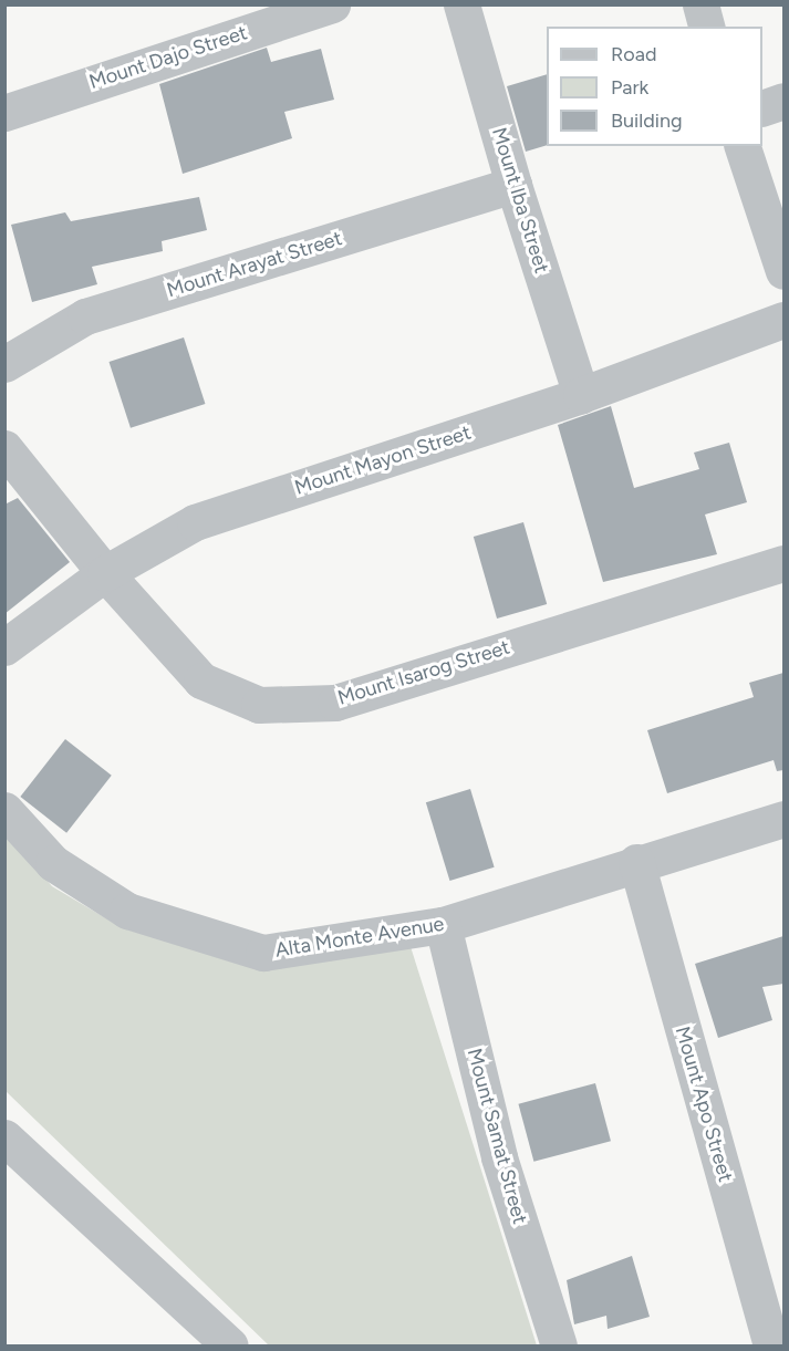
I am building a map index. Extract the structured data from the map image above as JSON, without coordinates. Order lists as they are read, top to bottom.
{
  "streets": {
    "street": [
      "Mount Dajo Street",
      "Mount Iba Street",
      "Mount Arayat Street",
      "Mount Mayon Street",
      "Mount Isarog Street",
      "Alta Monte Avenue",
      "Mount Apo Street",
      "Mount Samat Street"
    ]
  },
  "crossings": [
    ["Mount Iba Street", "Mount Arayat Street"],
    ["Mount Iba Street", "Mount Mayon Street"],
    ["Mount Mayon Street", "Mount Isarog Street"],
    ["Alta Monte Avenue", "Mount Apo Street"],
    ["Alta Monte Avenue", "Mount Samat Street"]
  ],
  "legend": ["Road", "Park", "Building"]
}
